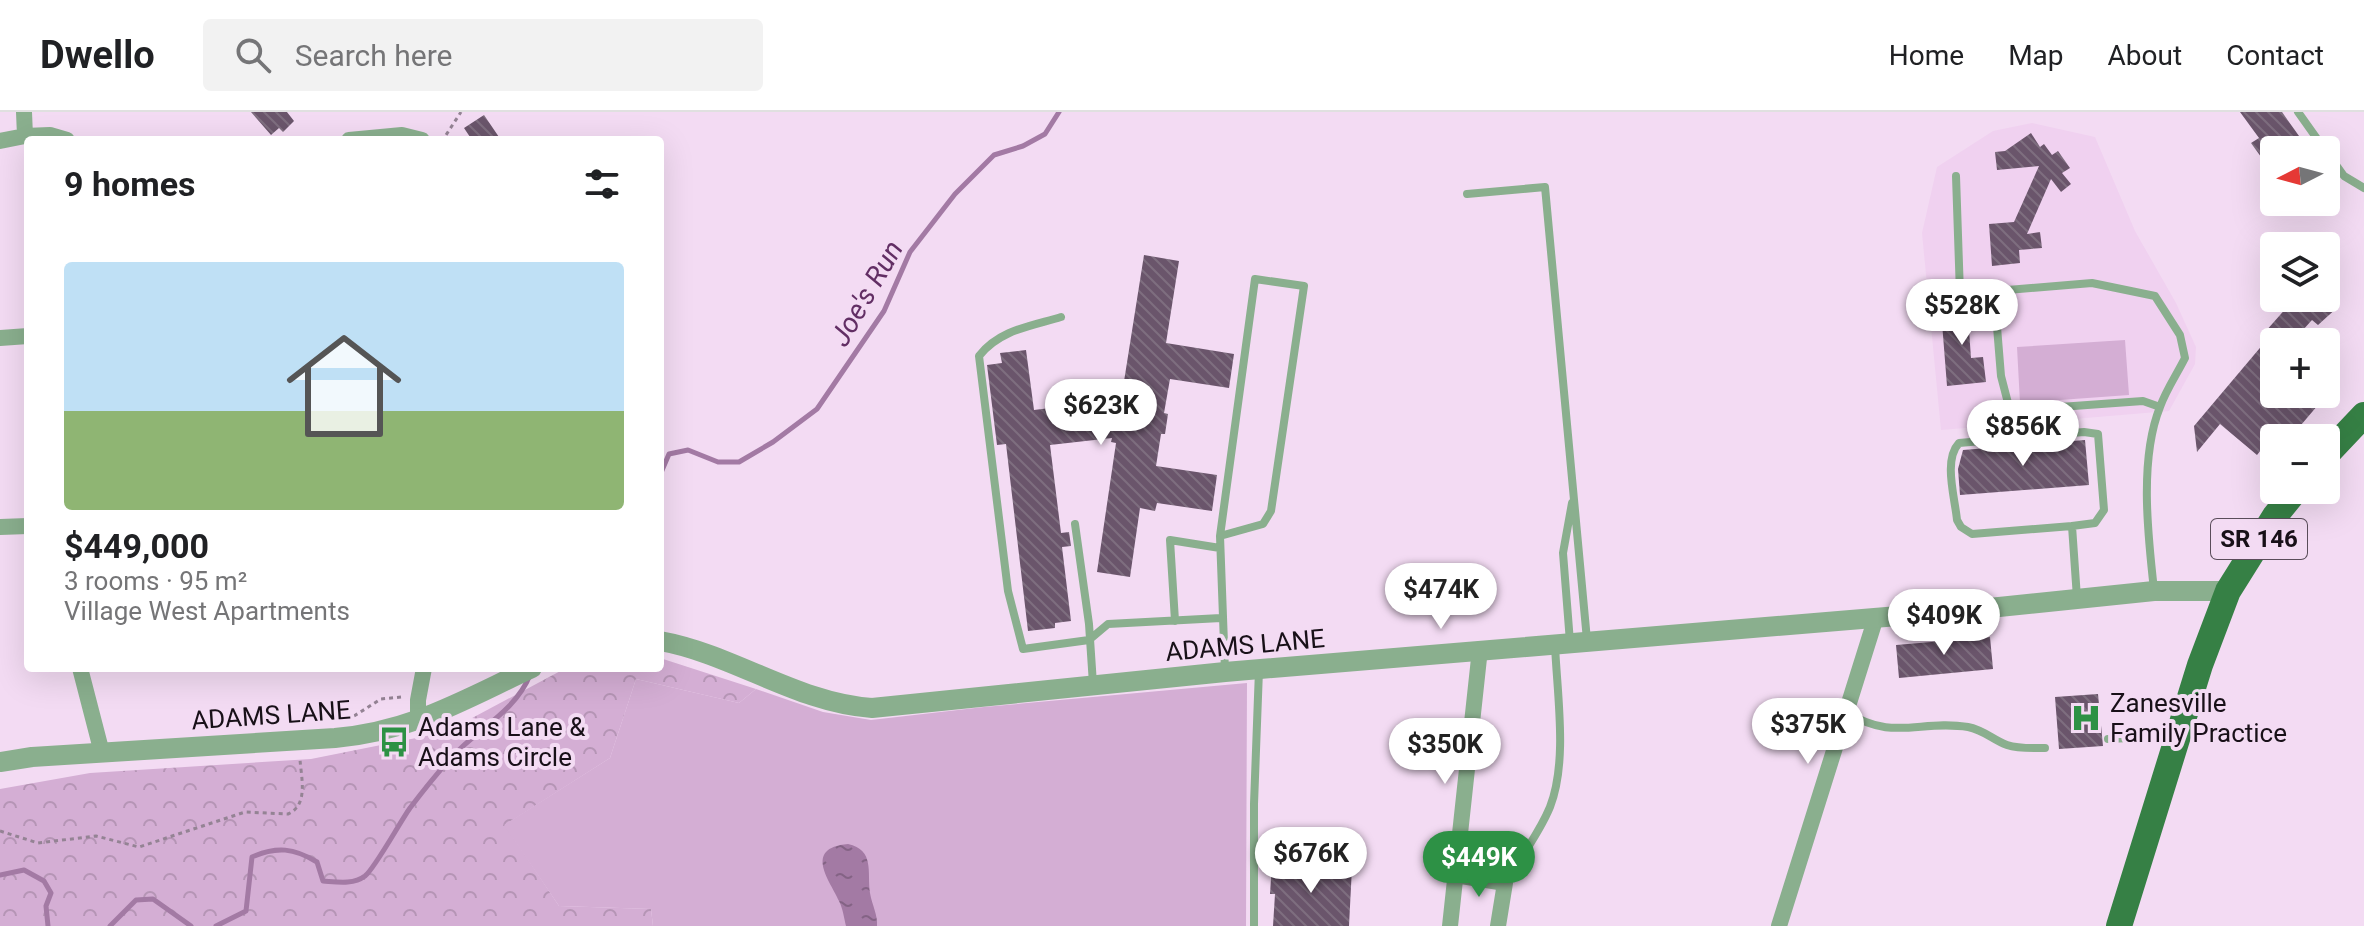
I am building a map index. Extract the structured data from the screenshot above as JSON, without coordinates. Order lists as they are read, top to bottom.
{
  "streets": {
    "main road": ["SR 146"],
    "street": ["ADAMS LANE"]
  },
  "crossings": [
    ["SR 146", "ADAMS LANE"]
  ],
  "water": ["Joe's Run"],
  "places": {
    "hospital": ["Zanesville Family Practice"],
    "bus stop": ["Adams Lane & Adams Circle"]
  },
  "north": "left",
  "page": {
    "header": "Dwello",
    "search": "Search here",
    "nav": [
      "Home",
      "Map",
      "About",
      "Contact"
    ],
    "map_buttons": ["+", "−"],
    "heading": "9 homes",
    "list": [
      {
        "name": "$449,000",
        "note": "3 rooms · 95 m² · Village West Apartments"
      }
    ],
    "price": [
      "$528K",
      "$623K",
      "$856K",
      "$474K",
      "$409K",
      "$375K",
      "$350K",
      "$676K",
      "$449K"
    ]
  }
}
